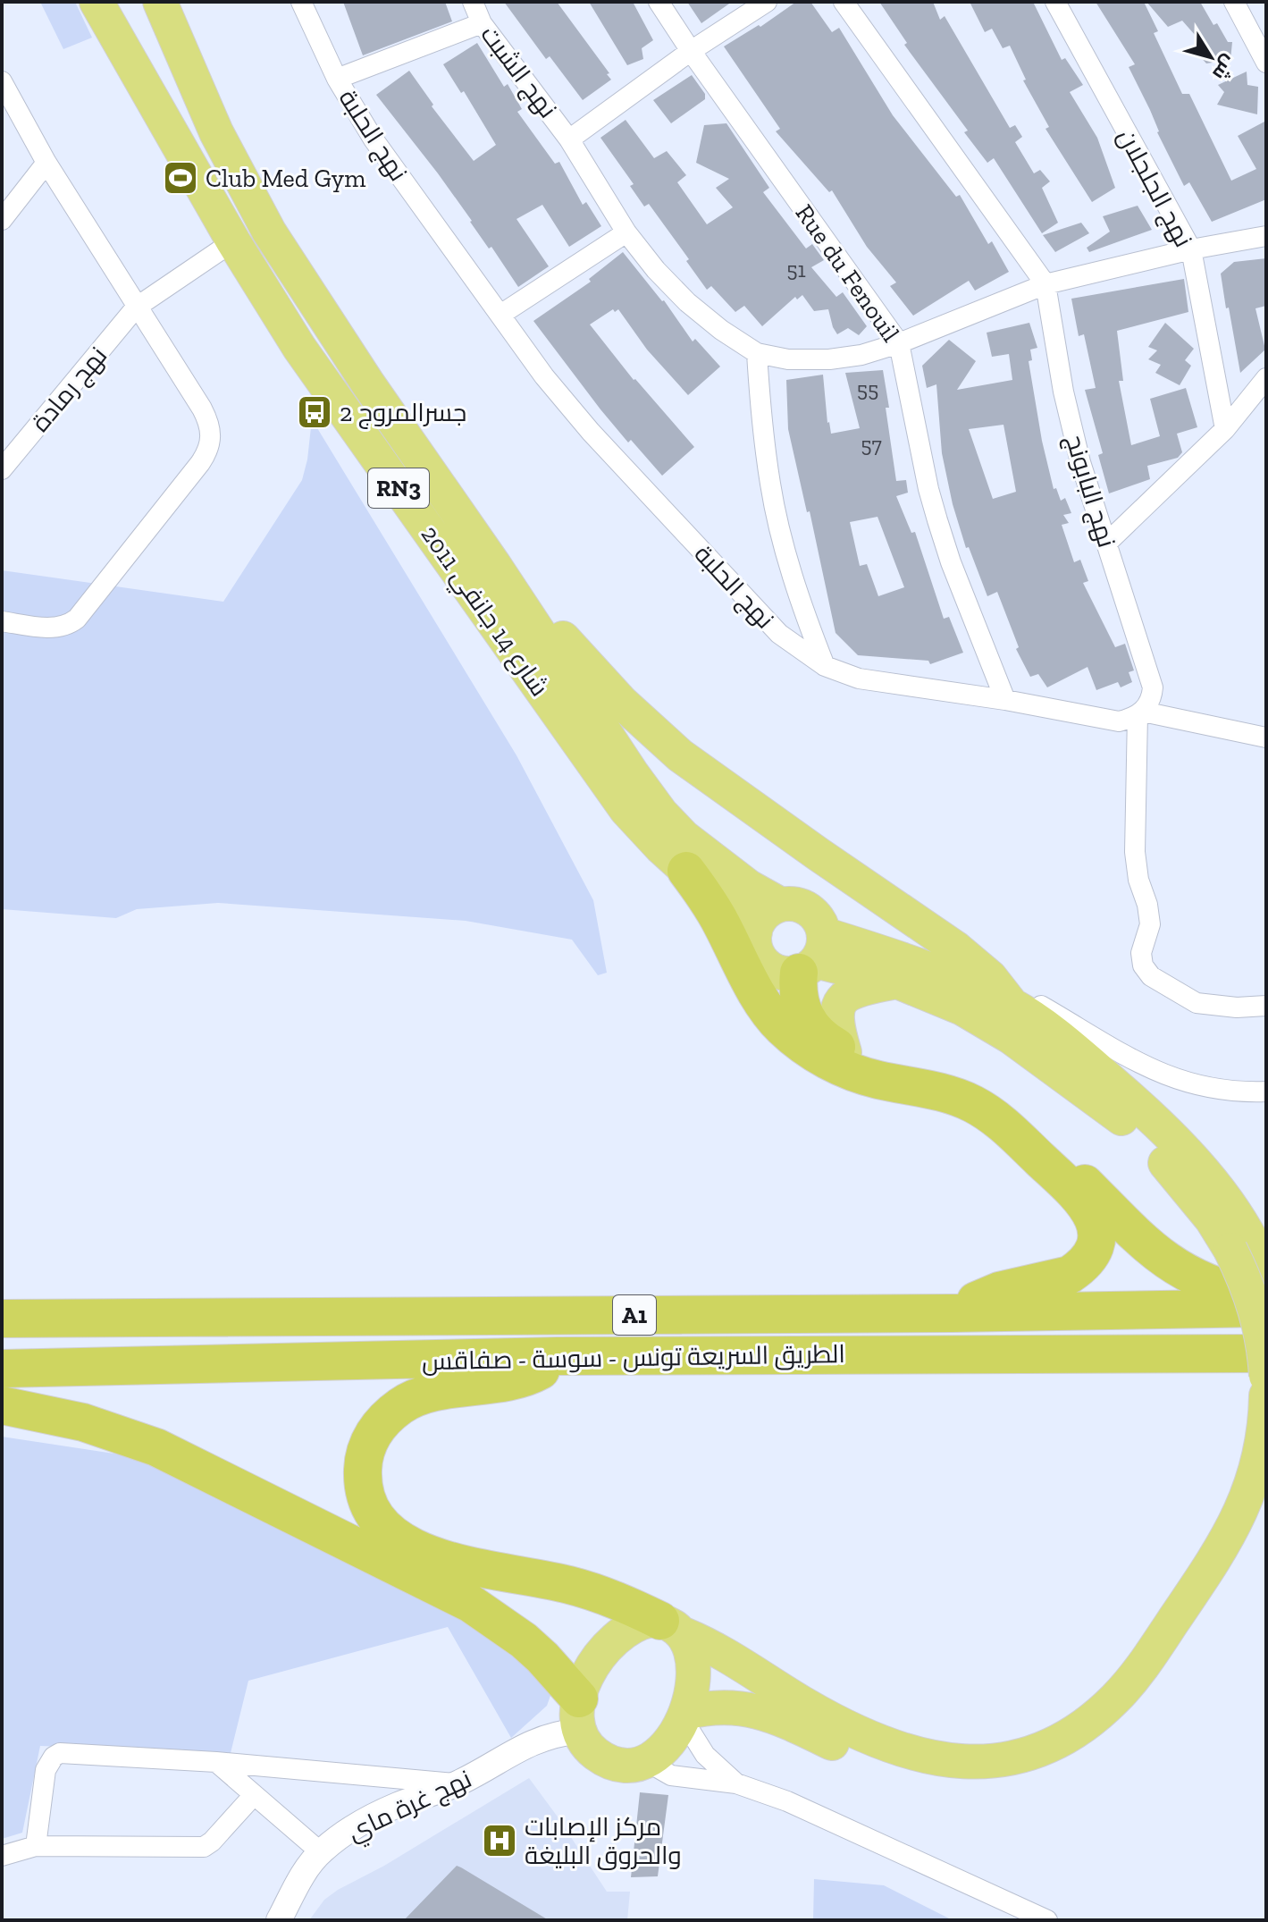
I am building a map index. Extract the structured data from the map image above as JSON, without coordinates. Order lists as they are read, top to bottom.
{
  "streets": {
    "highway": [
      "RN3",
      "شارع 14 جانفي 2011",
      "A1",
      "الطريق السريعة تونس - سوسة - صفاقس"
    ],
    "street": [
      "نهج الشبت",
      "نهج الحلبة",
      "نهج الجلجلان",
      "Rue du Fenouil",
      "نهج رمادة",
      "نهج البابونج",
      "نهج غرة ماي"
    ]
  },
  "crossings": [
    ["نهج رمادة", "شارع 14 جانفي 2011"]
  ],
  "places": {
    "sports": ["Club Med Gym"],
    "bus stop": ["جسرالمروج 2"],
    "hospital": ["مركز الإصابات والحروق البليغة"]
  },
  "house_numbers": ["51", "55", "57"],
  "north": "bottom right"
}
